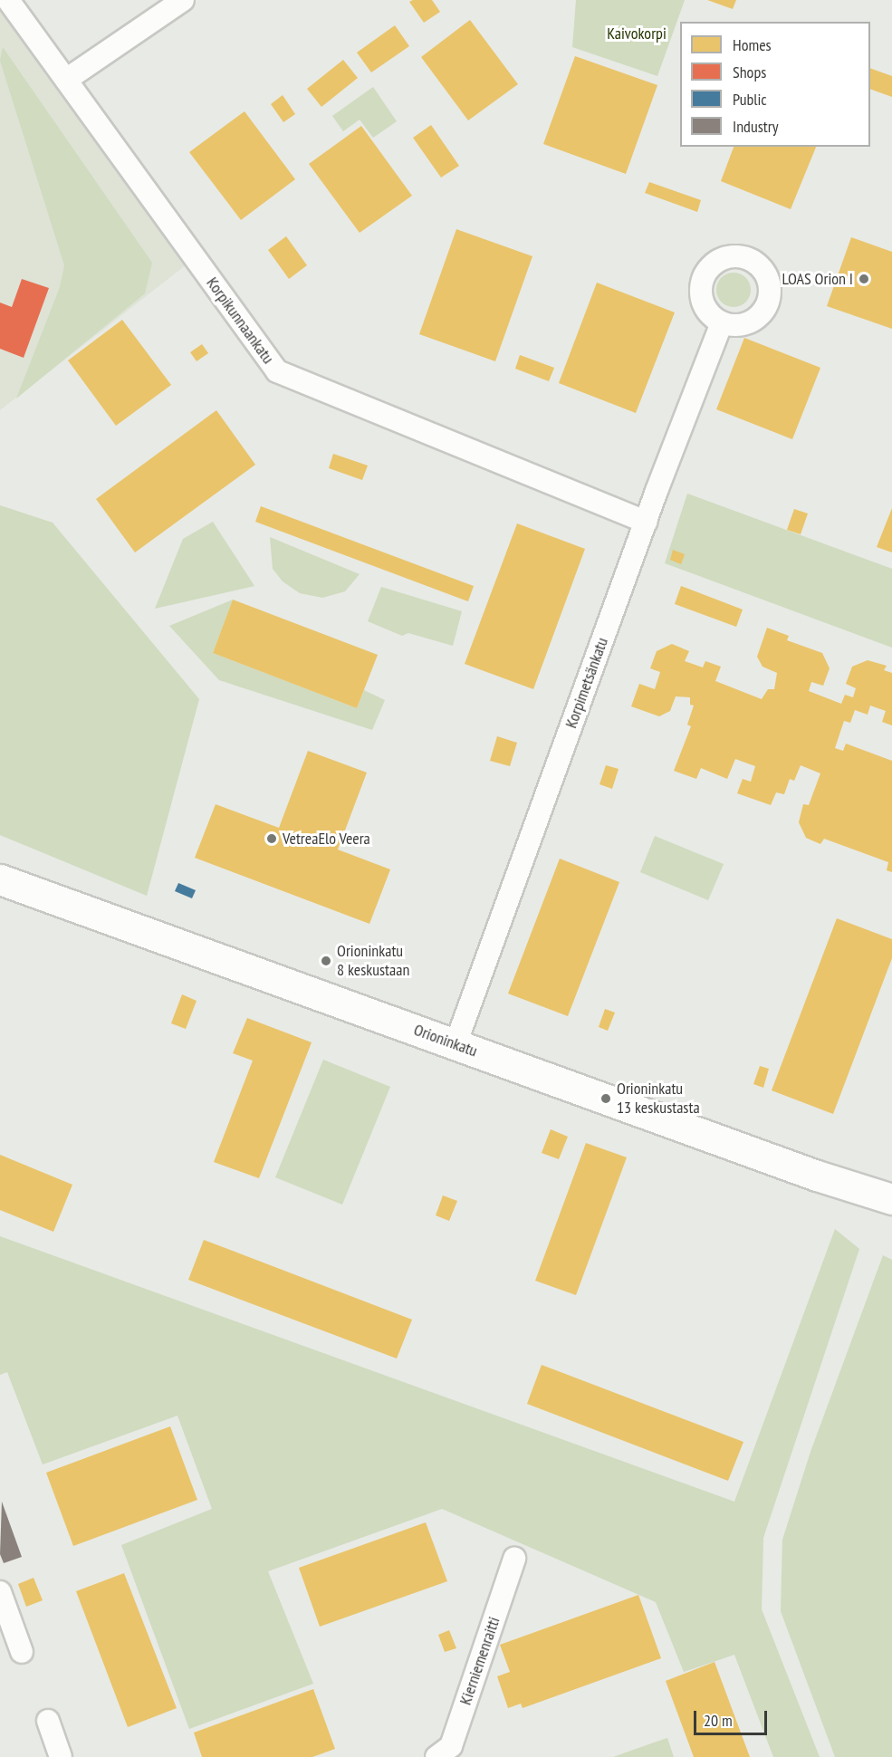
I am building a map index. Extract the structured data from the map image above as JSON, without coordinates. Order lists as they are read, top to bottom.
{
  "streets": {
    "main road": ["Orioninkatu"],
    "street": ["Korpikunnaankatu", "Korpimetsänkatu", "Kierniemenraitti"]
  },
  "crossings": [
    ["Korpikunnaankatu", "Korpimetsänkatu"],
    ["Korpimetsänkatu", "Orioninkatu"]
  ],
  "parks": ["Kaivokorpi"],
  "places": [
    "LOAS Orion I",
    "VetreaElo Veera",
    "Orioninkatu 8 keskustaan",
    "Orioninkatu 13 keskustasta"
  ],
  "legend": [
    "Homes",
    "Shops",
    "Public",
    "Industry"
  ],
  "scale_bar": "20 m"
}
